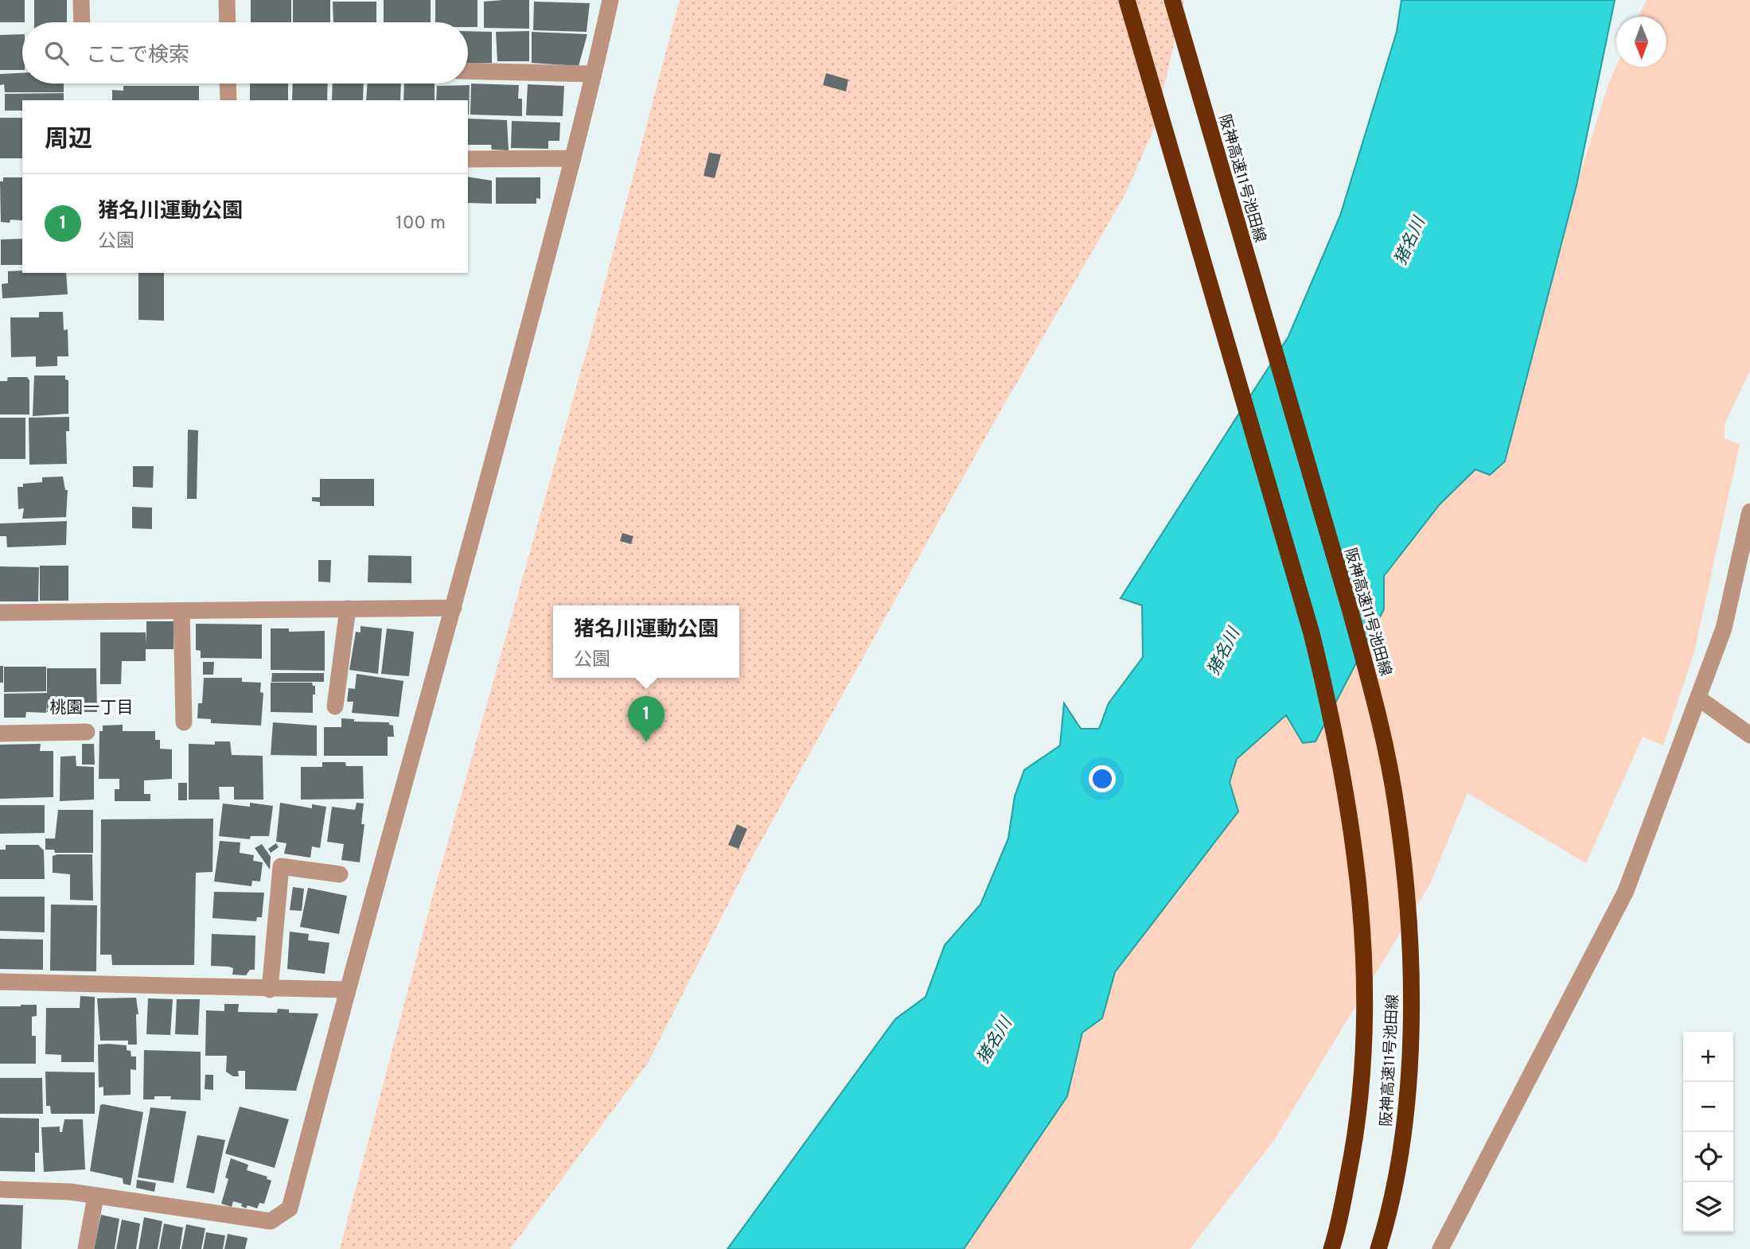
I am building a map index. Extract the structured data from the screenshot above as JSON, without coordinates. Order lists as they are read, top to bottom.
{
  "streets": {
    "highway": ["阪神高速11号池田線"]
  },
  "districts": ["桃園一丁目"],
  "water": ["猪名川"],
  "north": "bottom",
  "page": {
    "search": "ここで検索",
    "heading": "周辺",
    "list": [
      {
        "mark": "1",
        "name": "猪名川運動公園",
        "note": "公園",
        "value": "100 m"
      }
    ],
    "popup": ["猪名川運動公園", "公園"],
    "pins": "1",
    "map_buttons": ["+", "−"]
  }
}
